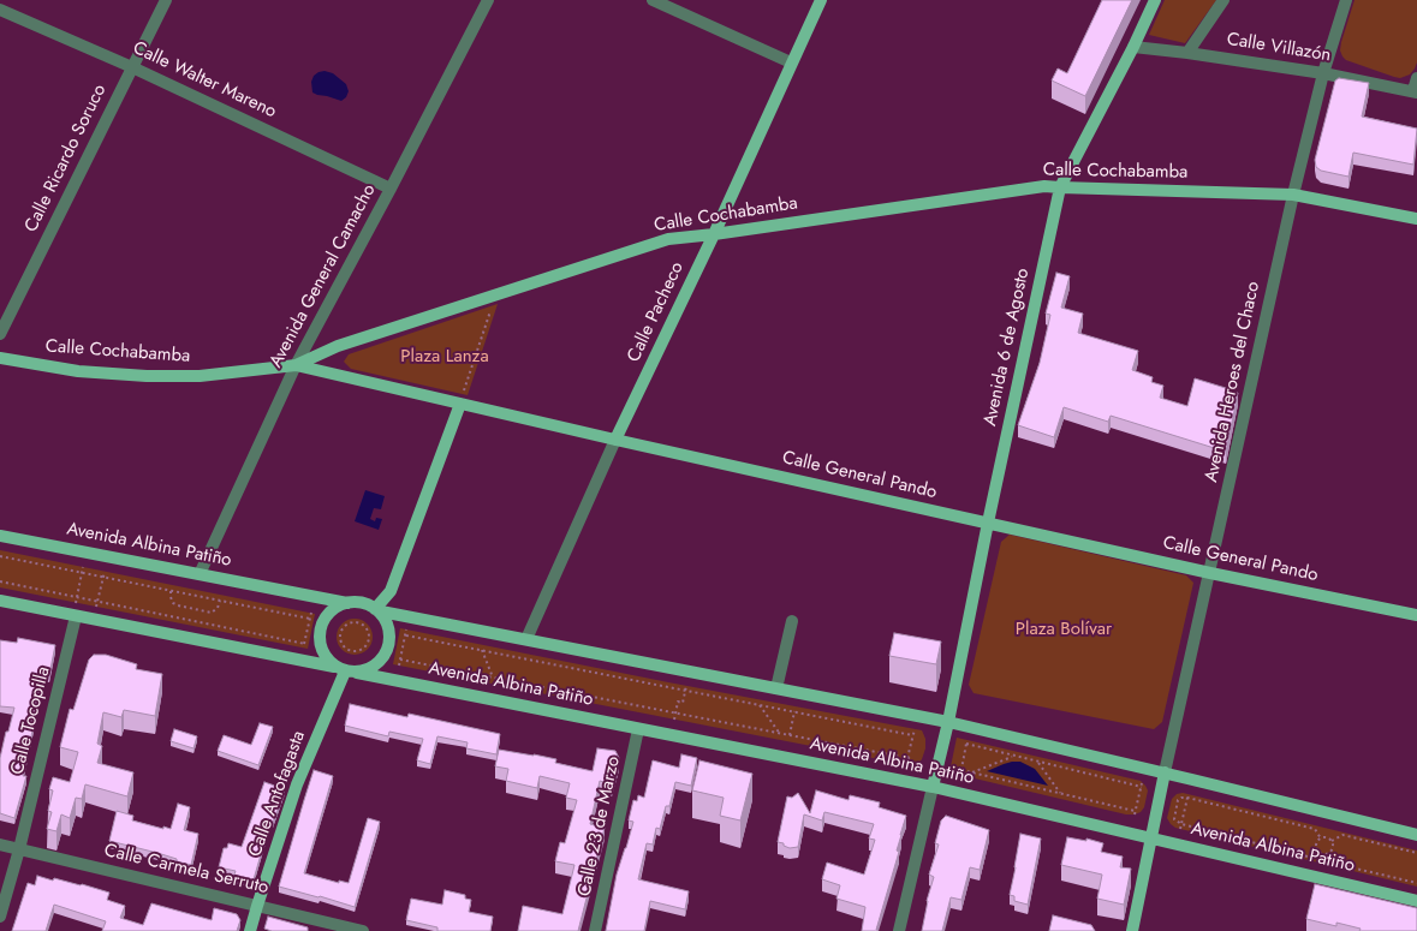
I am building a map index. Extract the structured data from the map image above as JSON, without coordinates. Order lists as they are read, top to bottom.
{
  "streets": {
    "main road": [
      "Calle Cochabamba",
      "Calle Pacheco",
      "Avenida 6 de Agosto",
      "Calle General Pando",
      "Avenida Albina Patiño",
      "Calle Antofagasta"
    ],
    "street": [
      "Calle Villazón",
      "Calle Walter Mareno",
      "Calle Ricardo Soruco",
      "Avenida General Camacho",
      "Avenida Heroes del Chaco",
      "Calle Tocopilla",
      "Calle 23 de Marzo",
      "Calle Carmela Serruto"
    ]
  },
  "crossings": [
    ["Calle Villazón", "Avenida 6 de Agosto"],
    ["Calle Villazón", "Avenida Heroes del Chaco"],
    ["Calle Walter Mareno", "Calle Ricardo Soruco"],
    ["Calle Walter Mareno", "Avenida General Camacho"],
    ["Calle Cochabamba", "Avenida General Camacho"],
    ["Calle Cochabamba", "Calle Pacheco"],
    ["Calle Cochabamba", "Avenida 6 de Agosto"],
    ["Calle Cochabamba", "Avenida Heroes del Chaco"],
    ["Calle Cochabamba", "Calle General Pando"],
    ["Avenida General Camacho", "Calle General Pando"],
    ["Avenida General Camacho", "Avenida Albina Patiño"],
    ["Calle Pacheco", "Calle General Pando"],
    ["Avenida 6 de Agosto", "Calle General Pando"],
    ["Avenida 6 de Agosto", "Avenida Albina Patiño"],
    ["Avenida Heroes del Chaco", "Calle General Pando"],
    ["Avenida Albina Patiño", "Calle Tocopilla"],
    ["Avenida Albina Patiño", "Calle Antofagasta"],
    ["Avenida Albina Patiño", "Calle 23 de Marzo"],
    ["Calle Tocopilla", "Calle Carmela Serruto"],
    ["Calle Antofagasta", "Calle Carmela Serruto"]
  ],
  "parks": ["Plaza Lanza", "Plaza Bolívar"]
}
